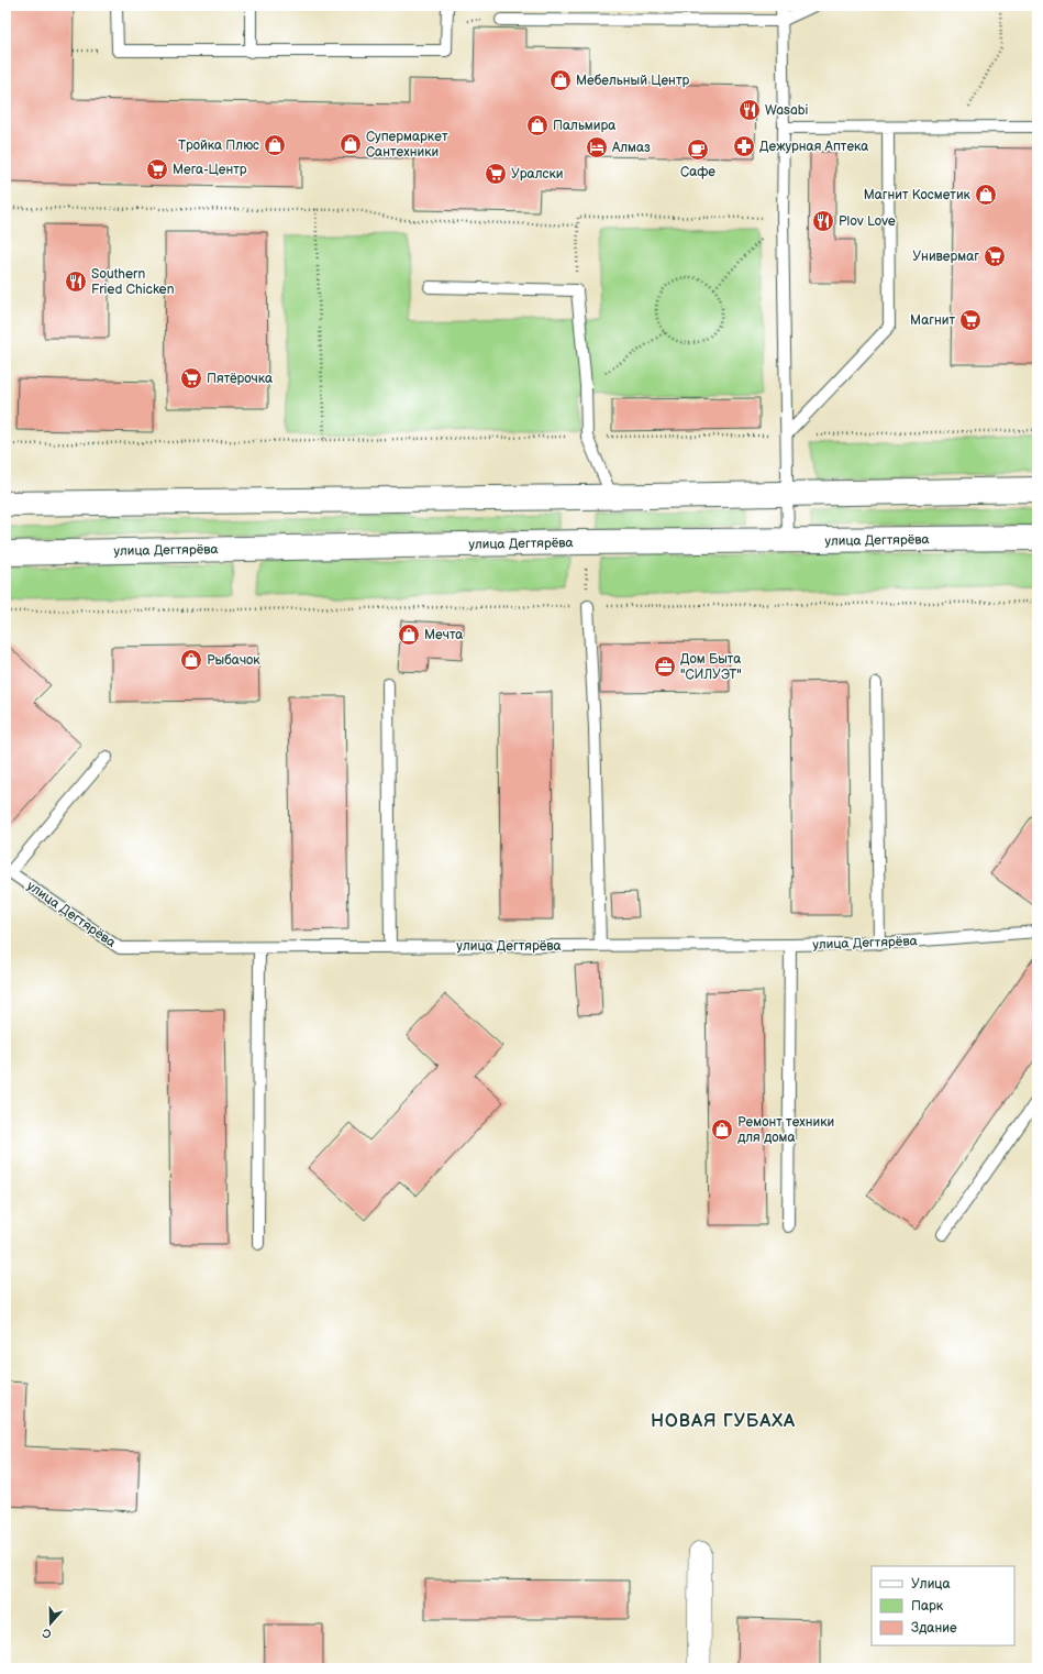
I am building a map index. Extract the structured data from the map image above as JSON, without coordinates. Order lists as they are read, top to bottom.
{
  "streets": {
    "main road": ["улица Дегтярёва"]
  },
  "districts": ["НОВАЯ ГУБАХА"],
  "places": {
    "shop": [
      "Мебельный Центр",
      "Пальмира",
      "Супермаркет Сантехники",
      "Тройка Плюс",
      "Магнит Косметик",
      "Мечта",
      "Рыбачок",
      "Ремонт техники для дома"
    ],
    "restaurant": ["Wasabi", "Plov Love", "Southern Fried Chicken"],
    "pharmacy": ["Дежурная Аптека"],
    "hotel": ["Алмаз"],
    "cafe": ["Сафе"],
    "supermarket": [
      "Мега-Центр",
      "Уралски",
      "Универмаг",
      "Магнит",
      "Пятёрочка"
    ],
    "office": ["Дом Быта \"СИЛУЭТ\""]
  },
  "legend": ["Улица", "Парк", "Здание"],
  "north": "bottom"
}
